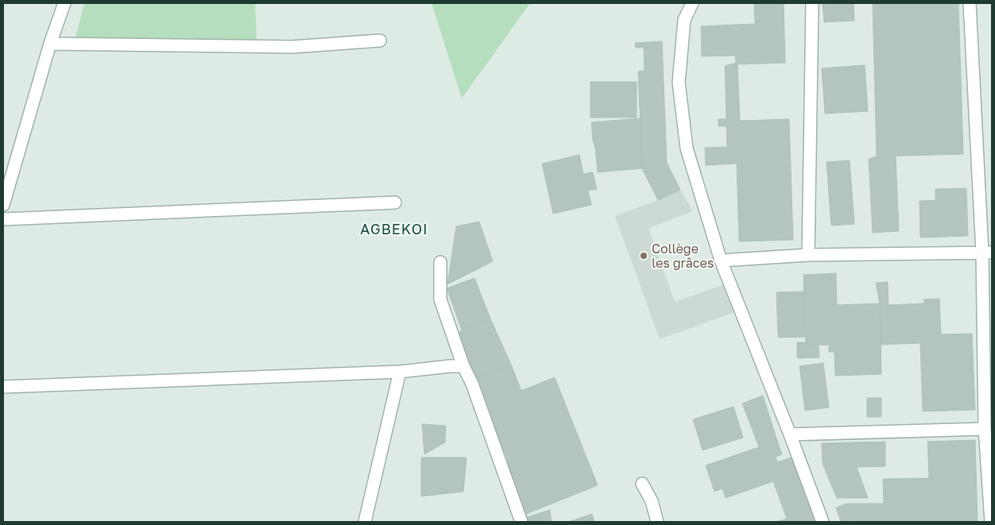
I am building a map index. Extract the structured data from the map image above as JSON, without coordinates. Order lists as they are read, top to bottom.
{
  "districts": ["AGBEKOI"],
  "places": ["Collège les grâces"]
}
